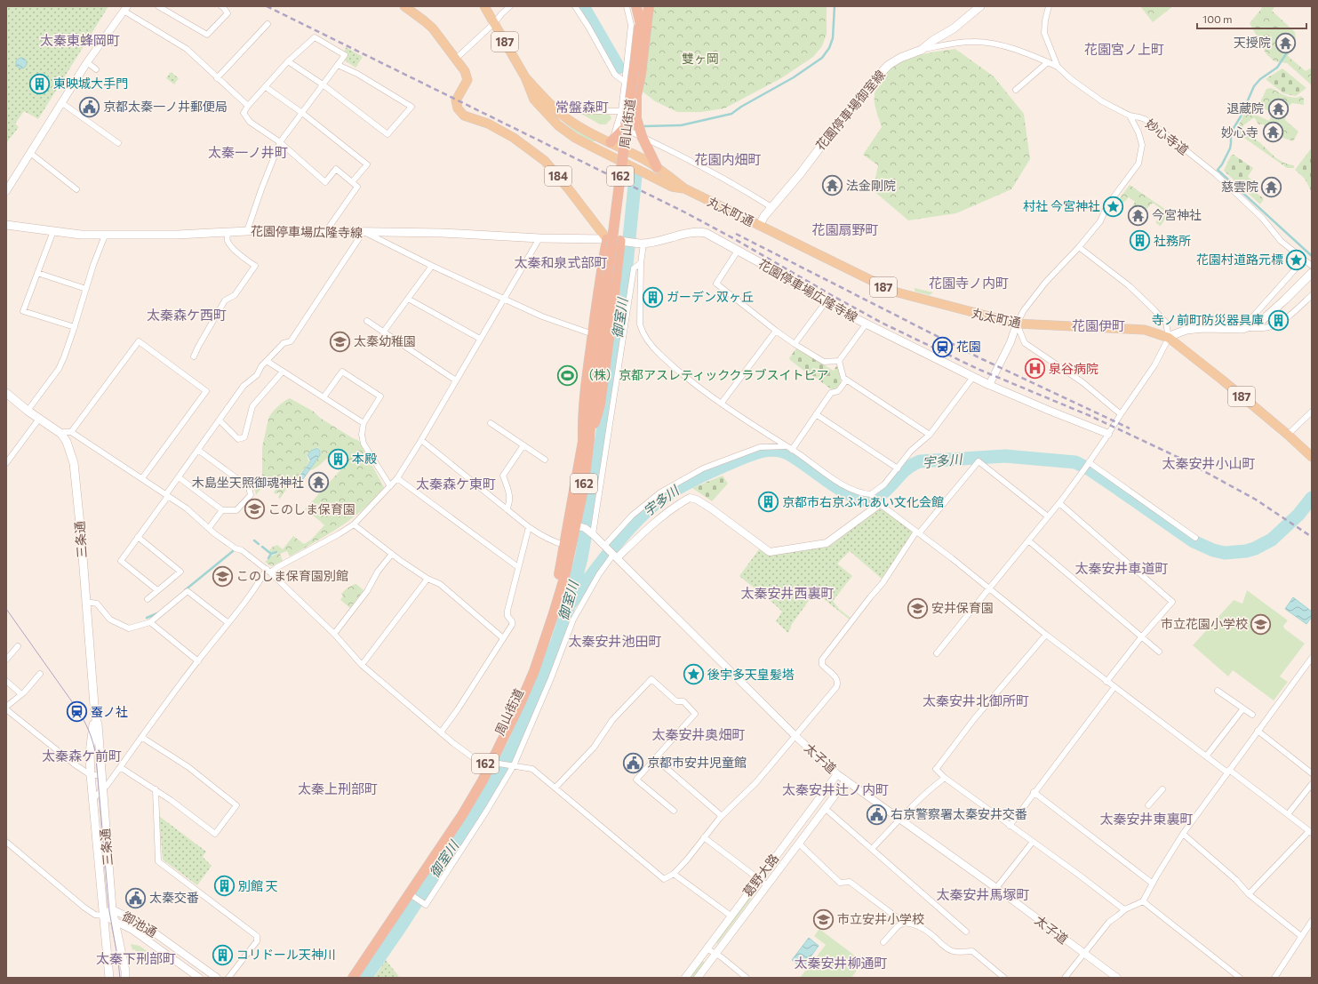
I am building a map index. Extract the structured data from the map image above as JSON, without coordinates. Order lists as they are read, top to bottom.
{
  "streets": {
    "highway": ["周山街道", "162"],
    "main road": [
      "187",
      "花園停車場御室線",
      "184",
      "丸太町通",
      "花園停車場広隆寺線",
      "三条通"
    ],
    "street": [
      "妙心寺道",
      "太子道",
      "葛野大路",
      "御池通"
    ]
  },
  "crossings": [
    ["花園停車場御室線", "丸太町通"],
    ["周山街道", "太子道"],
    ["184", "花園停車場広隆寺線"],
    ["三条通", "御池通"],
    ["太子道", "葛野大路"]
  ],
  "districts": [
    "太秦東蜂岡町",
    "花園宮ノ上町",
    "常盤森町",
    "太秦一ノ井町",
    "花園内畑町",
    "花園扇野町",
    "太秦和泉式部町",
    "花園寺ノ内町",
    "太秦森ケ西町",
    "花園伊町",
    "太秦安井小山町",
    "太秦森ケ東町",
    "太秦安井車道町",
    "太秦安井西裏町",
    "太秦安井池田町",
    "太秦安井北御所町",
    "太秦安井奥畑町",
    "太秦森ケ前町",
    "太秦上刑部町",
    "太秦安井辻ノ内町",
    "太秦安井東裏町",
    "太秦安井馬塚町",
    "太秦下刑部町",
    "太秦安井柳通町"
  ],
  "water": ["御室川", "宇多川"],
  "parks": ["雙ヶ岡"],
  "places": {
    "temple": [
      "天授院",
      "退蔵院",
      "妙心寺",
      "法金剛院",
      "慈雲院",
      "今宮神社",
      "木島坐天照御魂神社"
    ],
    "building": [
      "東映城大手門",
      "社務所",
      "ガーデン双ヶ丘",
      "寺ノ前町防災器具庫",
      "本殿",
      "京都市右京ふれあい文化会館",
      "別館 天",
      "コリドール天神川"
    ],
    "public building": [
      "京都太秦一ノ井郵便局",
      "京都市安井児童館",
      "右京警察署太秦安井交番",
      "太秦交番"
    ],
    "place": ["村社 今宮神社", "花園村道路元標", "後宇多天皇髪塔"],
    "school or university": [
      "太秦幼稚園",
      "このしま保育園",
      "このしま保育園別館",
      "安井保育園",
      "市立花園小学校",
      "市立安井小学校"
    ],
    "station": ["花園", "蚕ノ社"],
    "hospital": ["泉谷病院"],
    "sports": ["（株）京都アスレティッククラブスイトピア"]
  },
  "scale_bar": "100 m"
}
